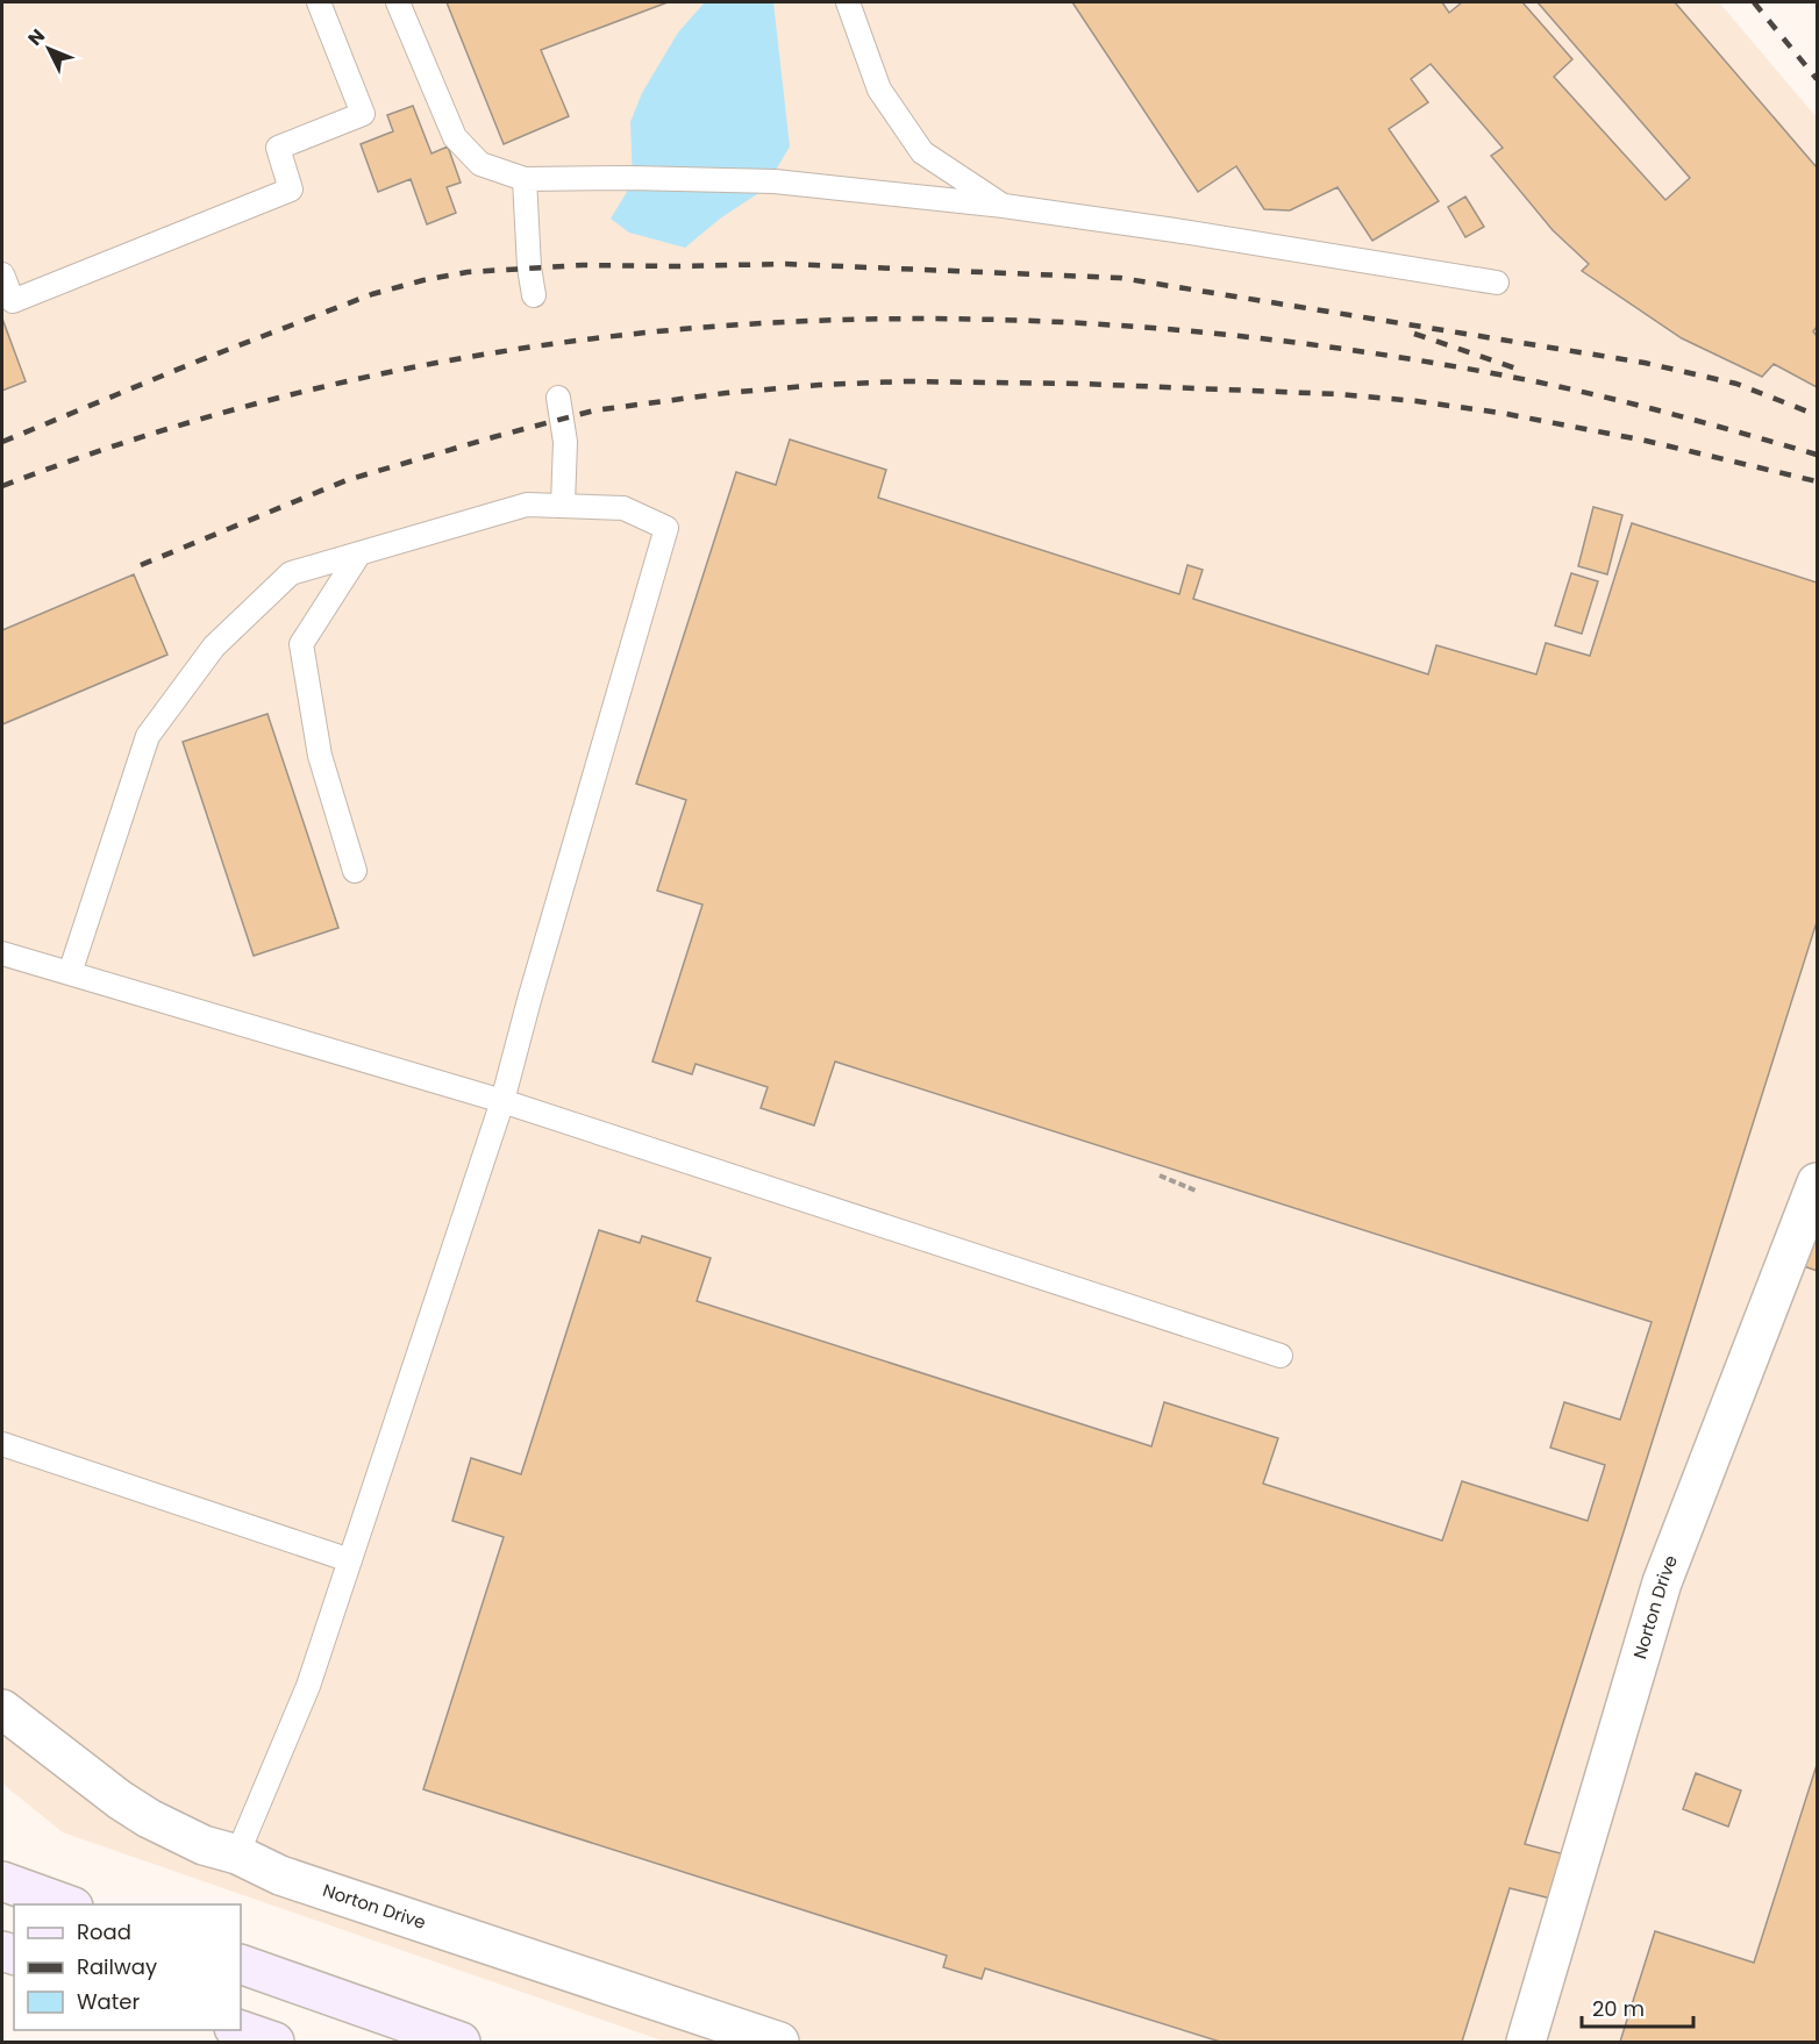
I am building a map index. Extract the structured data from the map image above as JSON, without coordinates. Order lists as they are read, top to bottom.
{
  "streets": {
    "street": ["Norton Drive"]
  },
  "legend": ["Road", "Railway", "Water"],
  "scale_bar": "20 m",
  "north": "top left"
}
